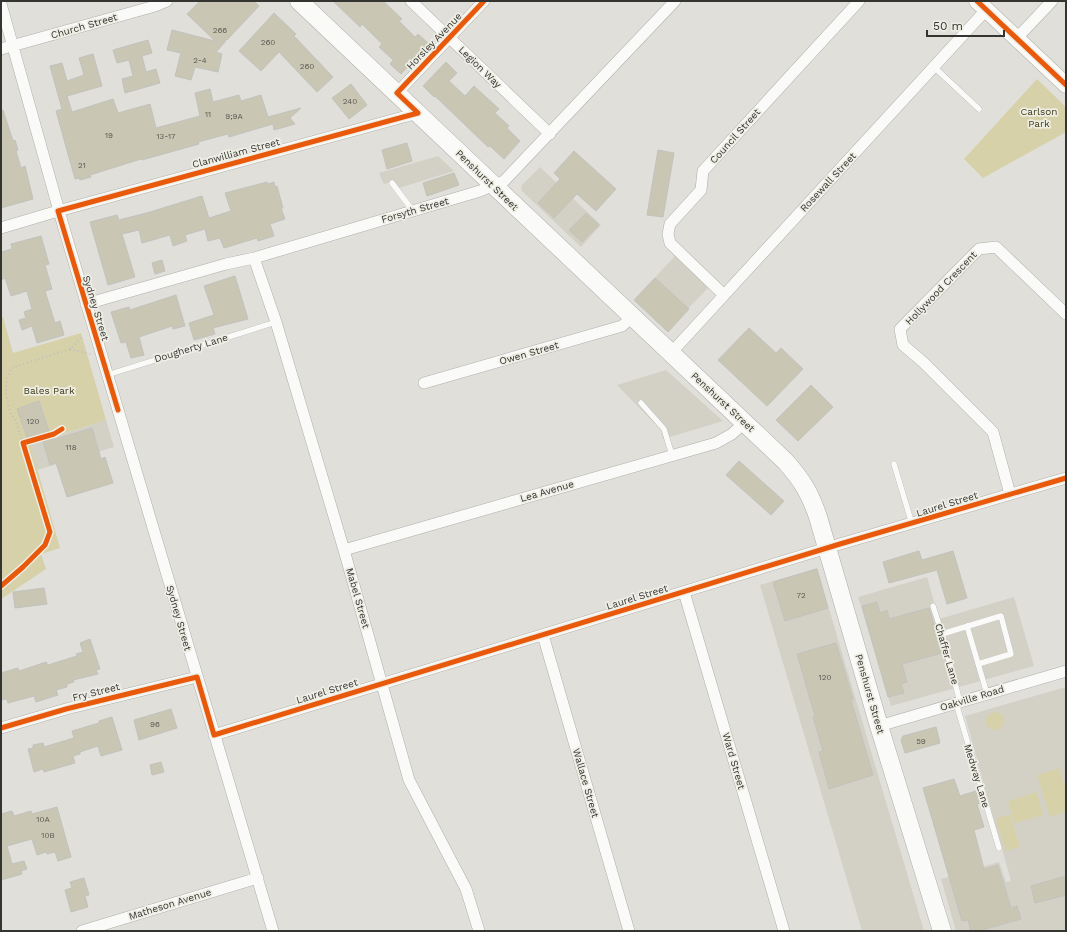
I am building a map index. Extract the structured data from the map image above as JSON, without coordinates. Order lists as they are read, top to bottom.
{
  "streets": {
    "main road": ["Penshurst Street"],
    "street": [
      "Church Street",
      "Horsley Avenue",
      "Legion Way",
      "Council Street",
      "Clanwilliam Street",
      "Rosewall Street",
      "Forsyth Street",
      "Hollywood Crescent",
      "Sydney Street",
      "Owen Street",
      "Lea Avenue",
      "Laurel Street",
      "Mabel Street",
      "Fry Street",
      "Oakville Road",
      "Ward Street",
      "Wallace Street",
      "Matheson Avenue"
    ],
    "lane": ["Dougherty Lane", "Chaffer Lane", "Medway Lane"]
  },
  "crossings": [
    ["Church Street", "Sydney Street"],
    ["Horsley Avenue", "Legion Way"],
    ["Horsley Avenue", "Penshurst Street"],
    ["Legion Way", "Forsyth Street"],
    ["Council Street", "Rosewall Street"],
    ["Clanwilliam Street", "Penshurst Street"],
    ["Clanwilliam Street", "Sydney Street"],
    ["Penshurst Street", "Rosewall Street"],
    ["Penshurst Street", "Forsyth Street"],
    ["Penshurst Street", "Owen Street"],
    ["Penshurst Street", "Lea Avenue"],
    ["Penshurst Street", "Laurel Street"],
    ["Penshurst Street", "Oakville Road"],
    ["Forsyth Street", "Sydney Street"],
    ["Forsyth Street", "Mabel Street"],
    ["Hollywood Crescent", "Laurel Street"],
    ["Sydney Street", "Dougherty Lane"],
    ["Sydney Street", "Laurel Street"],
    ["Sydney Street", "Fry Street"],
    ["Sydney Street", "Matheson Avenue"],
    ["Dougherty Lane", "Mabel Street"],
    ["Lea Avenue", "Mabel Street"],
    ["Laurel Street", "Mabel Street"],
    ["Laurel Street", "Ward Street"],
    ["Laurel Street", "Wallace Street"],
    ["Chaffer Lane", "Oakville Road"],
    ["Chaffer Lane", "Medway Lane"],
    ["Oakville Road", "Medway Lane"]
  ],
  "parks": ["Carlson Park", "Bales Park"],
  "house_numbers": [
    "266",
    "260",
    "2-4",
    "260",
    "240",
    "11",
    "9;9A",
    "19",
    "13-17",
    "21",
    "120",
    "118",
    "72",
    "120",
    "96",
    "59",
    "10A",
    "10B"
  ],
  "scale_bar": "50 m"
}
